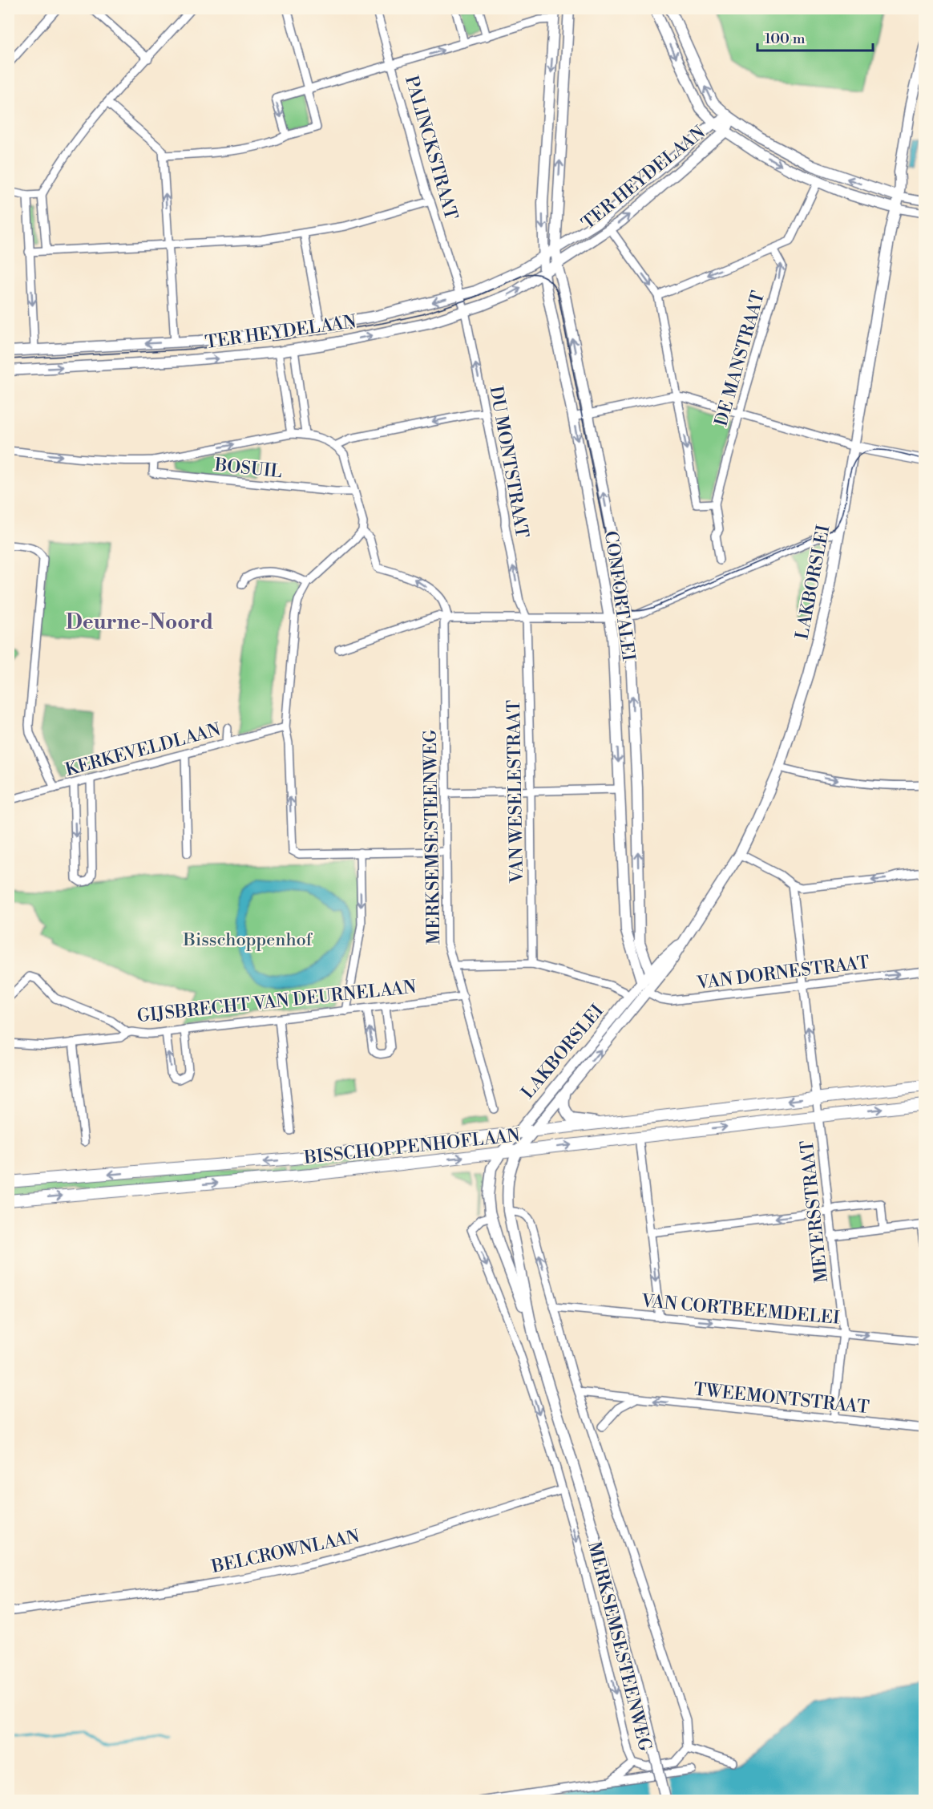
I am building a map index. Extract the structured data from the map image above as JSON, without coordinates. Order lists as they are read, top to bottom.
{
  "streets": {
    "main road": ["BISSCHOPPENHOFLAAN"],
    "street": [
      "PALINCKSTRAAT",
      "TER HEYDELAAN",
      "DE MANSTRAAT",
      "DU MONTSTRAAT",
      "BOSUIL",
      "LAKBORSLEI",
      "CONFORTALEI",
      "KERKEVELDLAAN",
      "VAN WESELESTRAAT",
      "MERKSEMSESTEENWEG",
      "VAN DORNESTRAAT",
      "GIJSBRECHT VAN DEURNELAAN",
      "MEYERSSTRAAT",
      "VAN CORTBEEMDELEI",
      "TWEEMONTSTRAAT",
      "BELCROWNLAAN"
    ]
  },
  "crossings": [
    ["PALINCKSTRAAT", "TER HEYDELAAN"],
    ["PALINCKSTRAAT", "DU MONTSTRAAT"],
    ["TER HEYDELAAN", "DU MONTSTRAAT"],
    ["TER HEYDELAAN", "CONFORTALEI"],
    ["DU MONTSTRAAT", "VAN WESELESTRAAT"],
    ["LAKBORSLEI", "CONFORTALEI"],
    ["LAKBORSLEI", "MERKSEMSESTEENWEG"],
    ["LAKBORSLEI", "VAN DORNESTRAAT"],
    ["LAKBORSLEI", "BISSCHOPPENHOFLAAN"],
    ["CONFORTALEI", "VAN DORNESTRAAT"],
    ["MERKSEMSESTEENWEG", "GIJSBRECHT VAN DEURNELAAN"],
    ["MERKSEMSESTEENWEG", "BISSCHOPPENHOFLAAN"],
    ["MERKSEMSESTEENWEG", "VAN CORTBEEMDELEI"],
    ["MERKSEMSESTEENWEG", "TWEEMONTSTRAAT"],
    ["MERKSEMSESTEENWEG", "BELCROWNLAAN"],
    ["BISSCHOPPENHOFLAAN", "MEYERSSTRAAT"],
    ["MEYERSSTRAAT", "VAN CORTBEEMDELEI"],
    ["MEYERSSTRAAT", "TWEEMONTSTRAAT"]
  ],
  "one_way": [
    "DE MANSTRAAT",
    "DU MONTSTRAAT",
    "VAN DORNESTRAAT",
    "VAN CORTBEEMDELEI",
    "TWEEMONTSTRAAT"
  ],
  "districts": ["Deurne-Noord"],
  "parks": ["Bisschoppenhof"],
  "scale_bar": "100 m"
}
